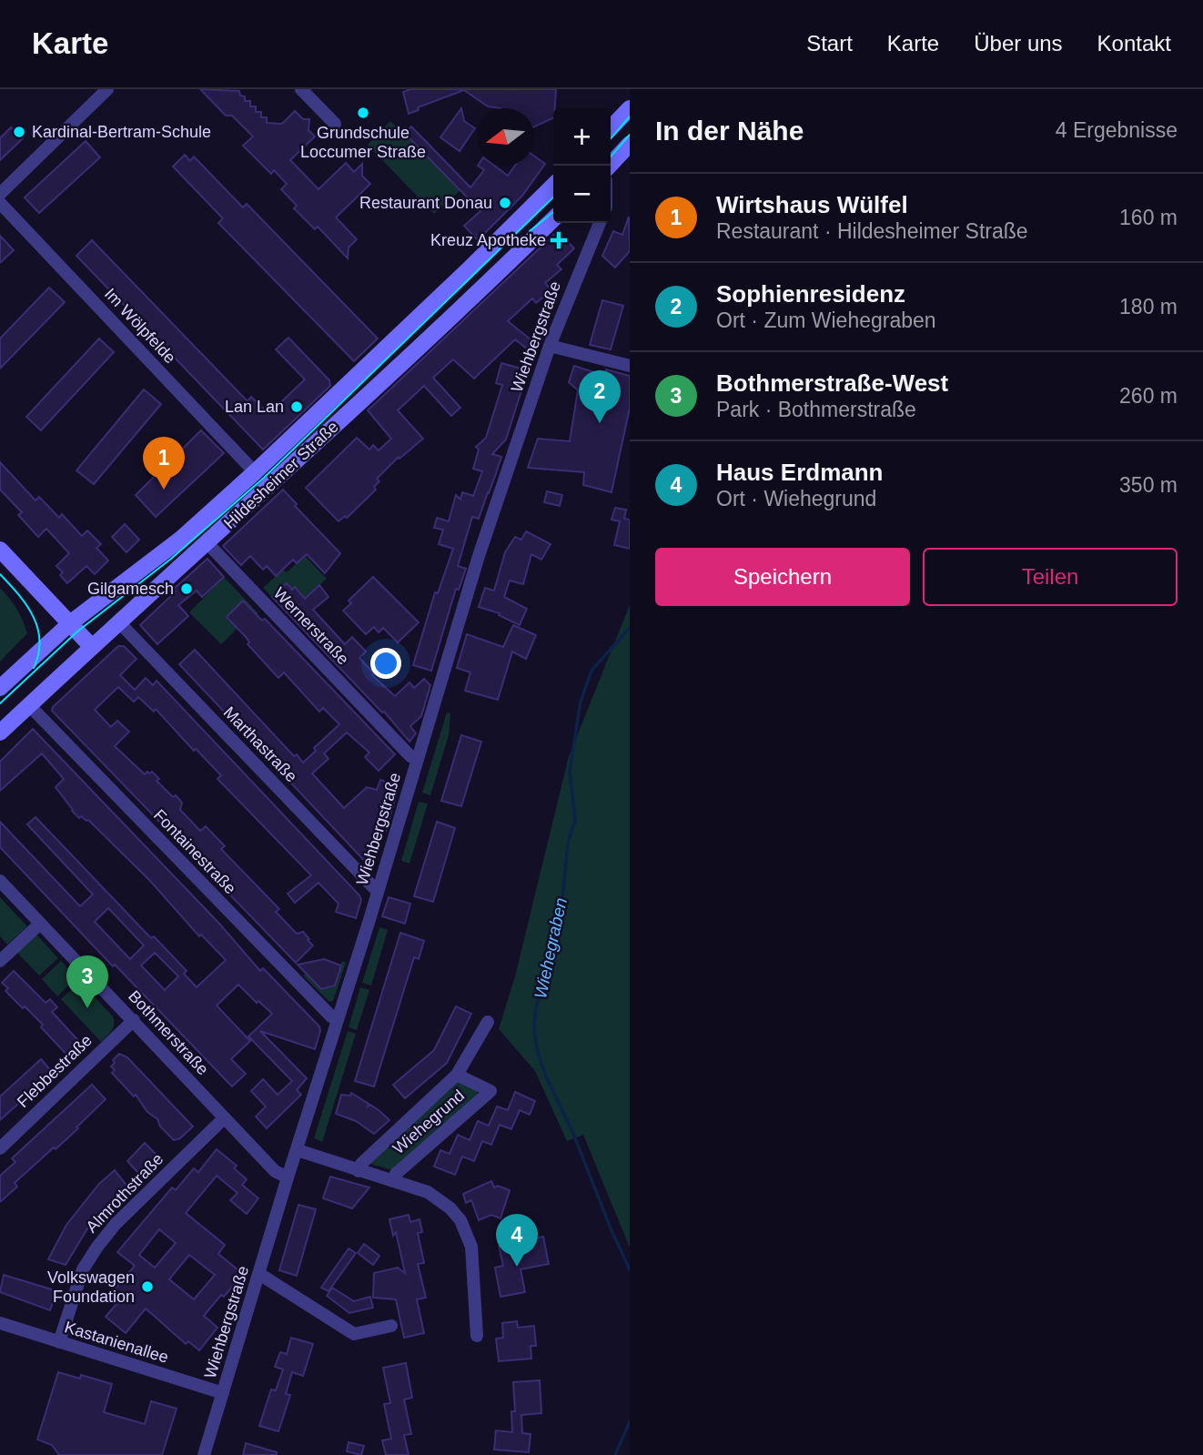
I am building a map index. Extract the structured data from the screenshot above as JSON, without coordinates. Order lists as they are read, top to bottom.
{
  "streets": {
    "main road": ["Hildesheimer Straße"],
    "street": [
      "Im Wölpfelde",
      "Wiehbergstraße",
      "Wernerstraße",
      "Marthastraße",
      "Fontainestraße",
      "Bothmerstraße",
      "Flebbestraße",
      "Wiehegrund",
      "Almrothstraße",
      "Kastanienallee"
    ]
  },
  "crossings": [
    ["Im Wölpfelde", "Hildesheimer Straße"],
    ["Wiehbergstraße", "Wernerstraße"],
    ["Wiehbergstraße", "Marthastraße"],
    ["Wiehbergstraße", "Fontainestraße"],
    ["Wiehbergstraße", "Bothmerstraße"],
    ["Wiehbergstraße", "Kastanienallee"],
    ["Hildesheimer Straße", "Wernerstraße"],
    ["Hildesheimer Straße", "Marthastraße"],
    ["Hildesheimer Straße", "Fontainestraße"],
    ["Bothmerstraße", "Flebbestraße"],
    ["Bothmerstraße", "Almrothstraße"],
    ["Almrothstraße", "Kastanienallee"]
  ],
  "water": ["Wiehegraben"],
  "places": {
    "other": [
      "Grundschule Loccumer Straße",
      "Kardinal-Bertram-Schule",
      "Restaurant Donau",
      "Lan Lan",
      "Gilgamesch",
      "Volkswagen Foundation"
    ],
    "health": ["Kreuz Apotheke"]
  },
  "north": "left",
  "page": {
    "header": "Karte",
    "nav": [
      "Start",
      "Karte",
      "Über uns",
      "Kontakt"
    ],
    "heading": ["In der Nähe", "4 Ergebnisse"],
    "map_buttons": ["+", "−"],
    "list": [
      {
        "mark": "1",
        "name": "Wirtshaus Wülfel",
        "note": "Restaurant · Hildesheimer Straße",
        "value": "160 m"
      },
      {
        "mark": "2",
        "name": "Sophienresidenz",
        "note": "Ort · Zum Wiehegraben",
        "value": "180 m"
      },
      {
        "mark": "3",
        "name": "Bothmerstraße-West",
        "note": "Park · Bothmerstraße",
        "value": "260 m"
      },
      {
        "mark": "4",
        "name": "Haus Erdmann",
        "note": "Ort · Wiehegrund",
        "value": "350 m"
      }
    ],
    "pins": [
      "2",
      "1",
      "3",
      "4"
    ],
    "buttons": ["Speichern", "Teilen"]
  }
}
